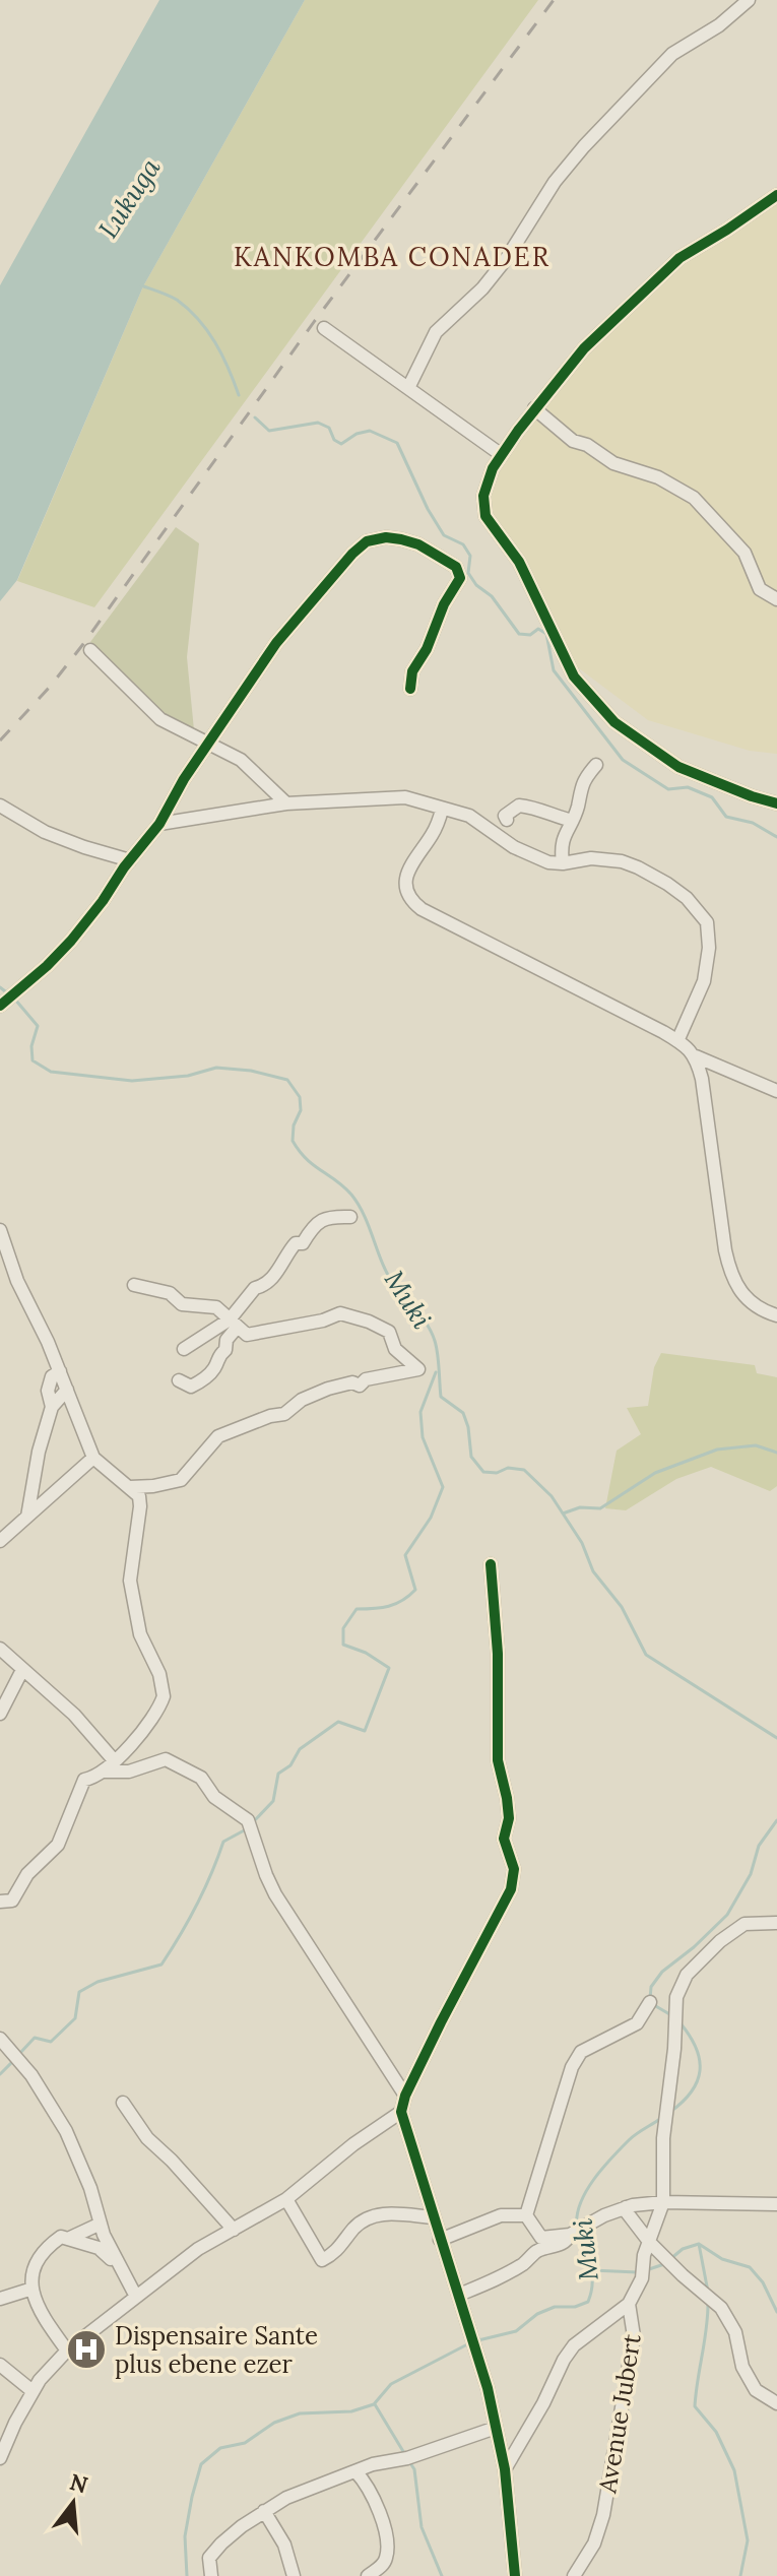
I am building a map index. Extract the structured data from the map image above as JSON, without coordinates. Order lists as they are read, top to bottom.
{
  "streets": {
    "street": ["Avenue Jubert"]
  },
  "districts": ["KANKOMBA CONADER"],
  "water": ["Lukuga", "Muki"],
  "places": {
    "hospital": ["Dispensaire Sante plus ebene ezer"]
  },
  "north": "top"
}
